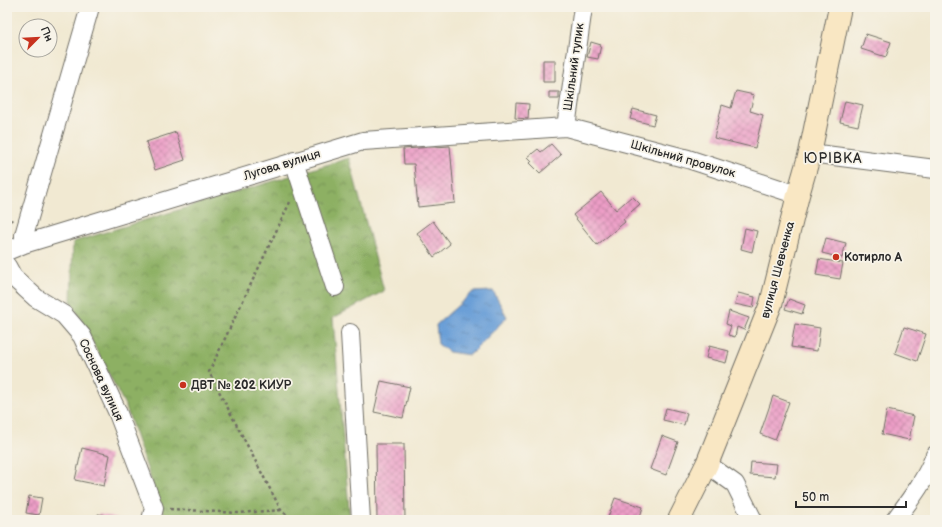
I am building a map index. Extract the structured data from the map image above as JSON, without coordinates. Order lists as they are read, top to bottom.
{
  "streets": {
    "street": [
      "Шкільний тупик",
      "Шкільний провулок",
      "Лугова вулиця",
      "вулиця Шевченка",
      "Соснова вулиця"
    ]
  },
  "crossings": [
    ["Шкільний тупик", "Шкільний провулок"],
    ["Шкільний тупик", "Лугова вулиця"],
    ["Шкільний провулок", "Лугова вулиця"],
    ["Шкільний провулок", "вулиця Шевченка"]
  ],
  "districts": ["ЮРІВКА"],
  "places": ["Котирло А", "ДВТ № 202 КИУР"],
  "scale_bar": "50 m",
  "north": "top right"
}
